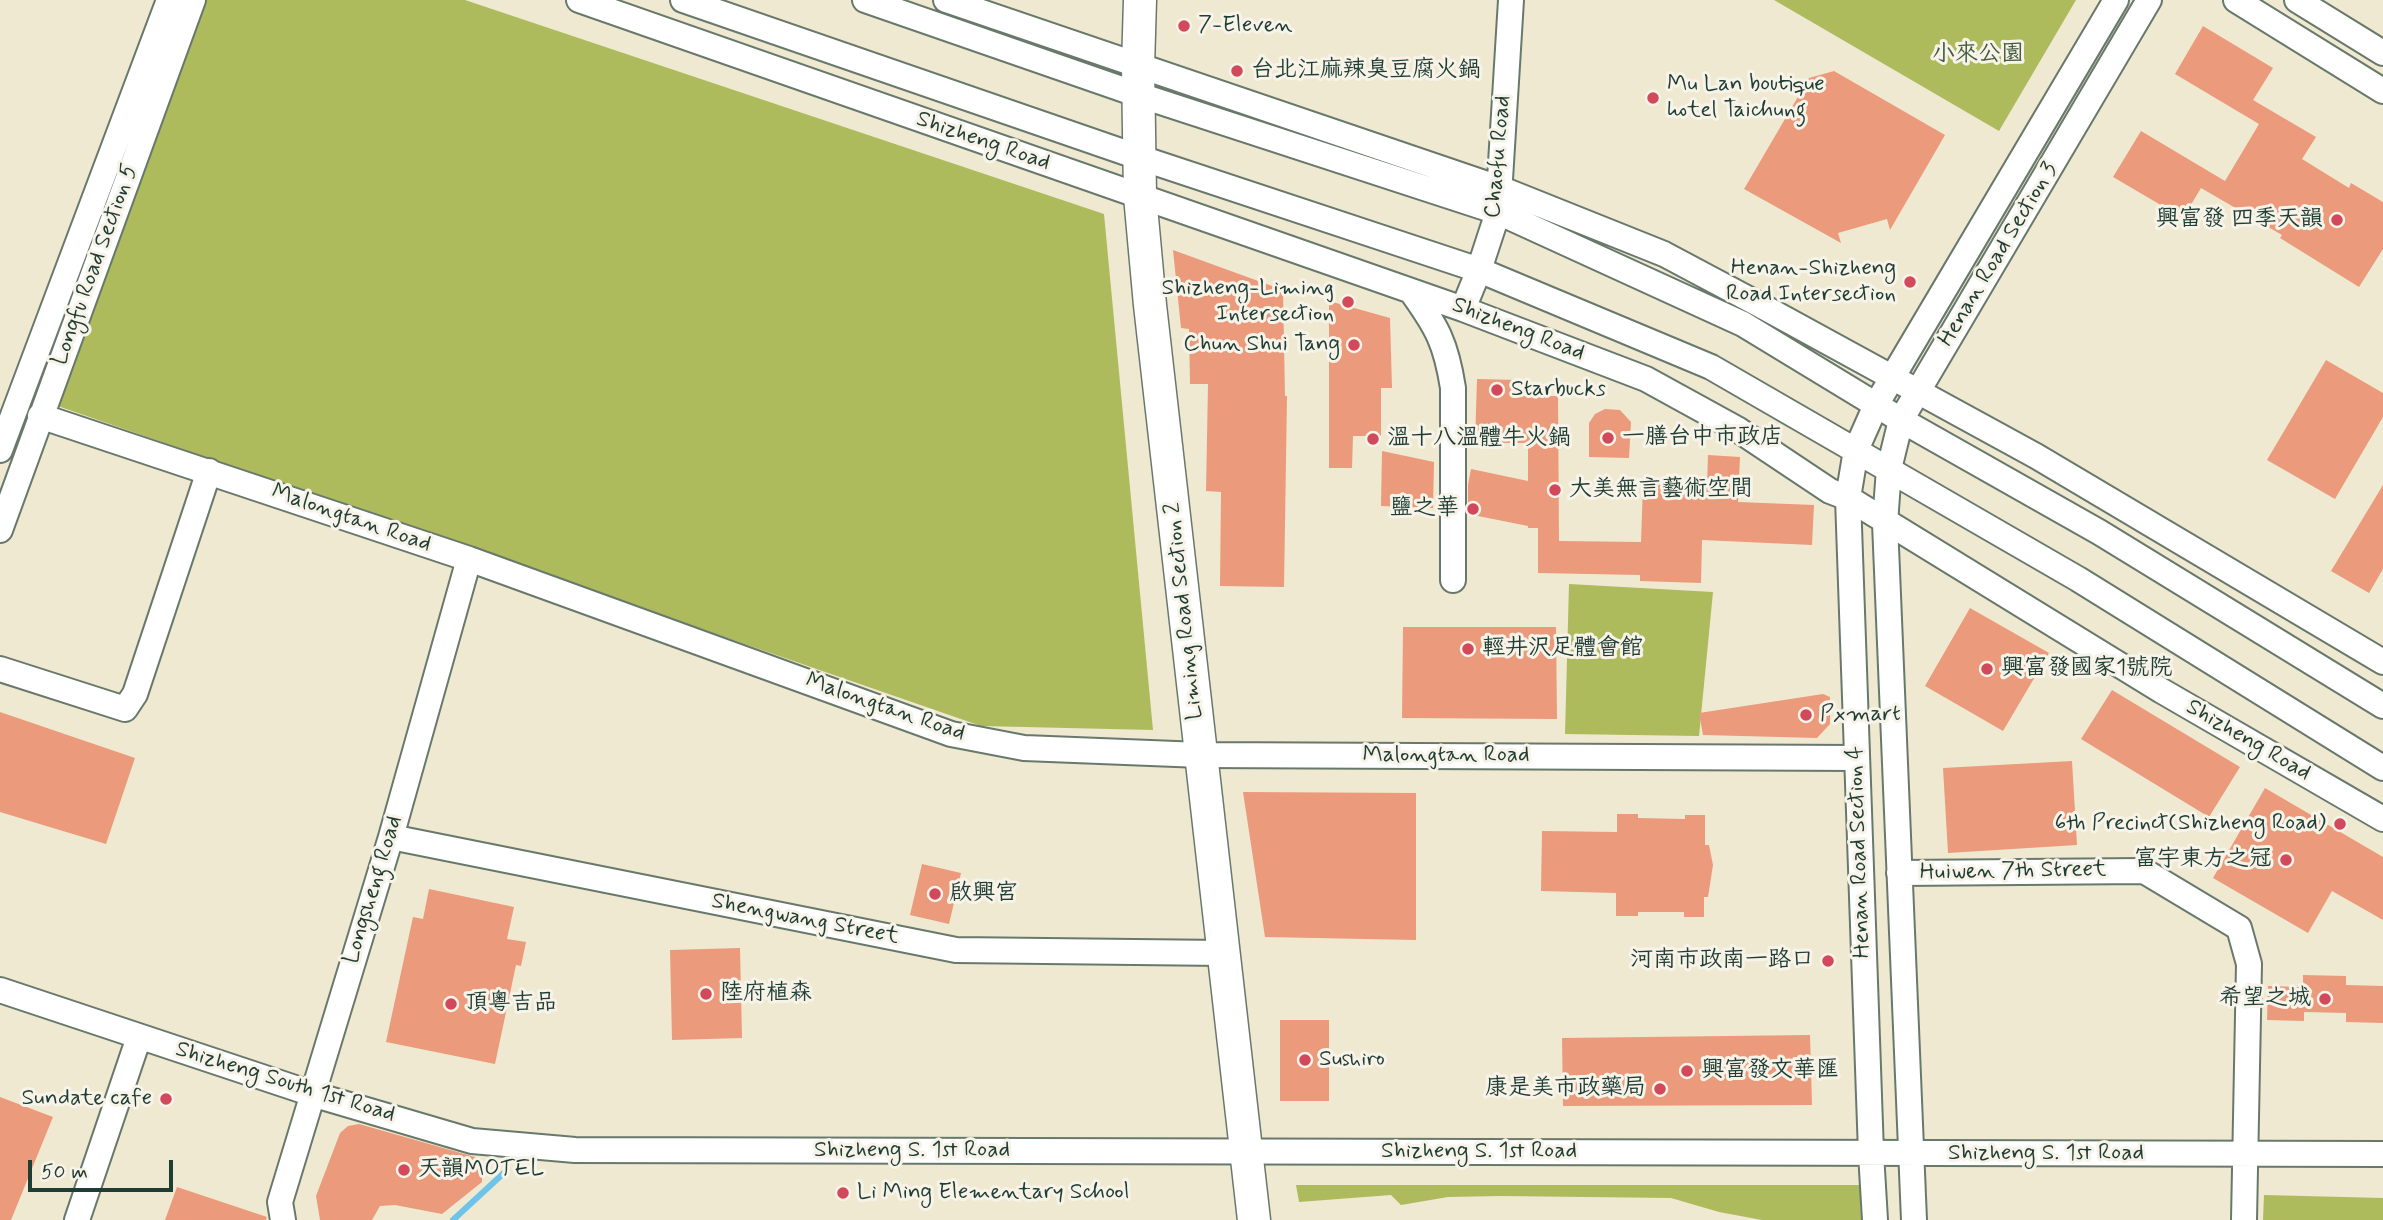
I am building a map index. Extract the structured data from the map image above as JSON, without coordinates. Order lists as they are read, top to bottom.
{
  "streets": {
    "main road": ["Liming Road Section 2"],
    "street": [
      "Shizheng Road",
      "Chaofu Road",
      "Henan Road Section 3",
      "Longfu Road Section 5",
      "Malongtan Road",
      "Henan Road Section 4",
      "Huiwen 7th Street",
      "Longsheng Road",
      "Shengwang Street",
      "Shizheng South 1st Road",
      "Shizheng S. 1st Road"
    ]
  },
  "crossings": [
    ["Shizheng Road", "Chaofu Road"],
    ["Shizheng Road", "Henan Road Section 3"],
    ["Shizheng Road", "Liming Road Section 2"],
    ["Shizheng Road", "Henan Road Section 4"],
    ["Henan Road Section 3", "Henan Road Section 4"],
    ["Longfu Road Section 5", "Malongtan Road"],
    ["Malongtan Road", "Liming Road Section 2"],
    ["Malongtan Road", "Henan Road Section 4"],
    ["Malongtan Road", "Longsheng Road"],
    ["Liming Road Section 2", "Shengwang Street"],
    ["Liming Road Section 2", "Shizheng S. 1st Road"],
    ["Henan Road Section 4", "Huiwen 7th Street"],
    ["Henan Road Section 4", "Shizheng S. 1st Road"],
    ["Huiwen 7th Street", "Shizheng S. 1st Road"],
    ["Longsheng Road", "Shengwang Street"],
    ["Longsheng Road", "Shizheng South 1st Road"],
    ["Longsheng Road", "Shizheng S. 1st Road"],
    ["Shizheng South 1st Road", "Shizheng S. 1st Road"]
  ],
  "parks": ["小來公園"],
  "places": [
    "7-Eleven",
    "台北江麻辣臭豆腐火鍋",
    "Mu Lan boutique hotel Taichung",
    "興富發 四季天韻",
    "Henan-Shizheng Road Intersection",
    "Shizheng-Liming Intersection",
    "Chun Shui Tang",
    "Starbucks",
    "一膳台中市政店",
    "溫十八溫體牛火鍋",
    "大美無言藝術空間",
    "鹽之華",
    "輕井沢足體會館",
    "興富發國家1號院",
    "Pxmart",
    "6th Precinct(Shizheng Road)",
    "富宇東方之冠",
    "啟興宮",
    "河南市政南一路口",
    "陸府植森",
    "希望之城",
    "頂粵吉品",
    "Sushiro",
    "興富發文華匯",
    "康是美市政藥局",
    "Sundate cafe",
    "天韻MOTEL",
    "Li Ming Elementary School"
  ],
  "scale_bar": "50 m"
}
